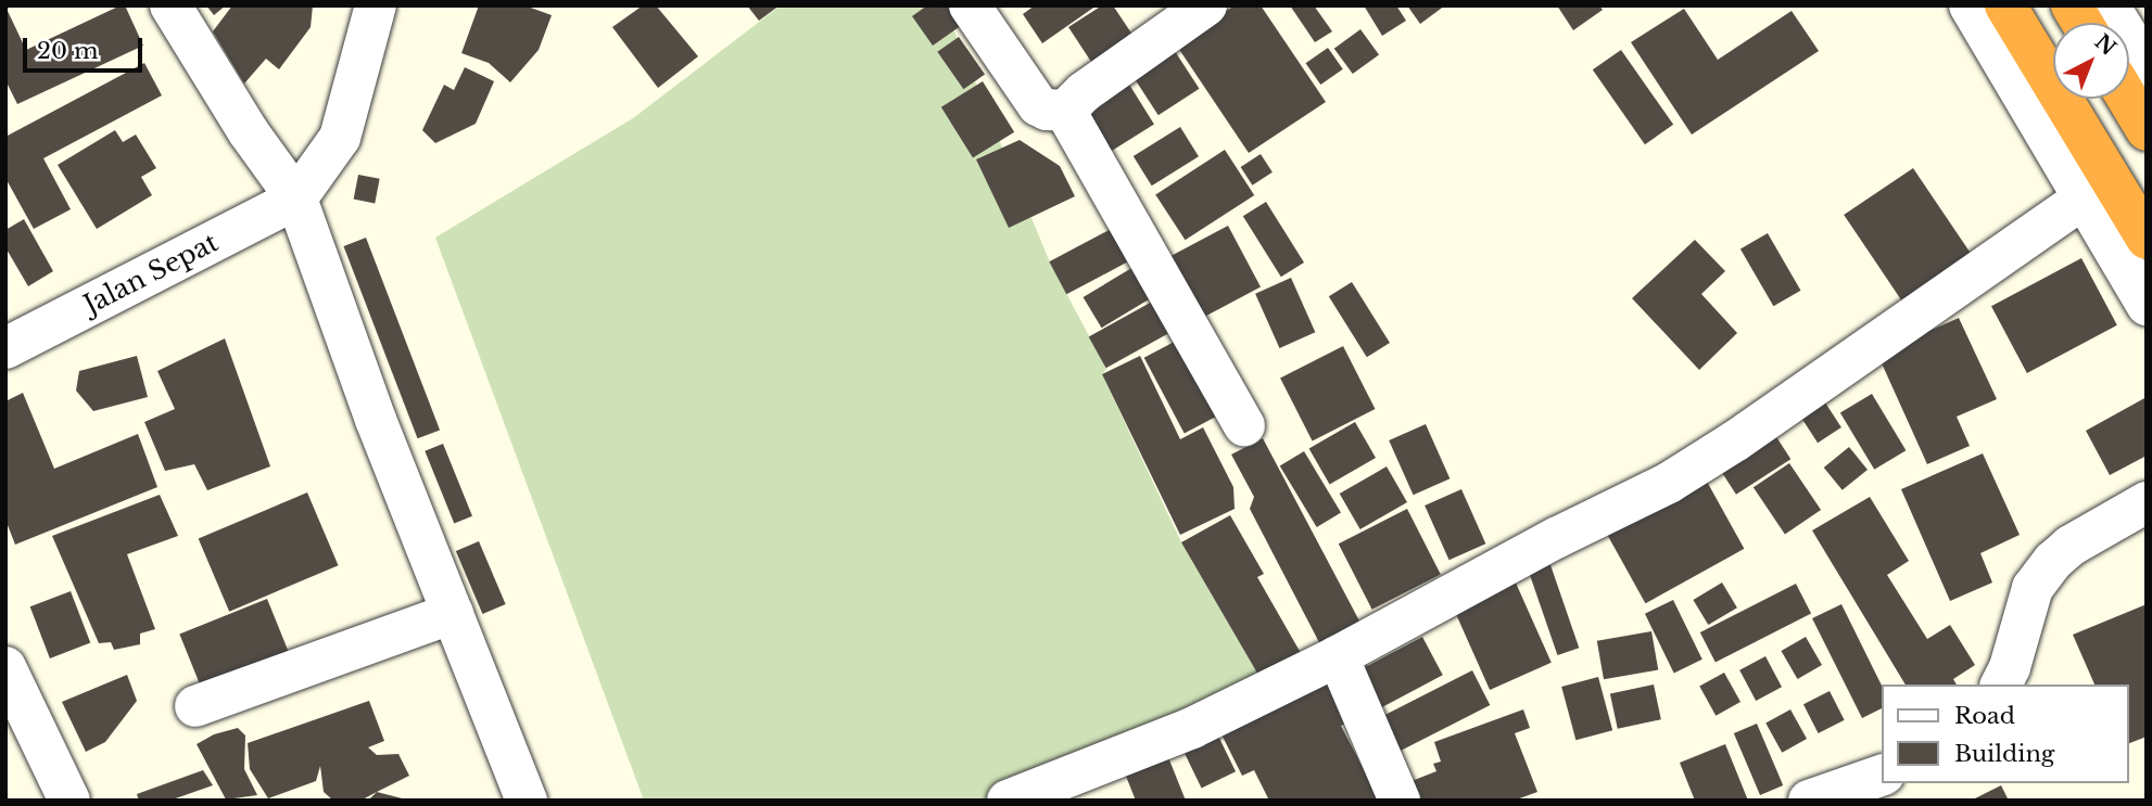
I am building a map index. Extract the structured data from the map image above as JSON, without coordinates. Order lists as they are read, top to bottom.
{
  "streets": {
    "street": ["Jalan Sepat"]
  },
  "legend": ["Road", "Building"],
  "scale_bar": "20 m",
  "north": "top right"
}
